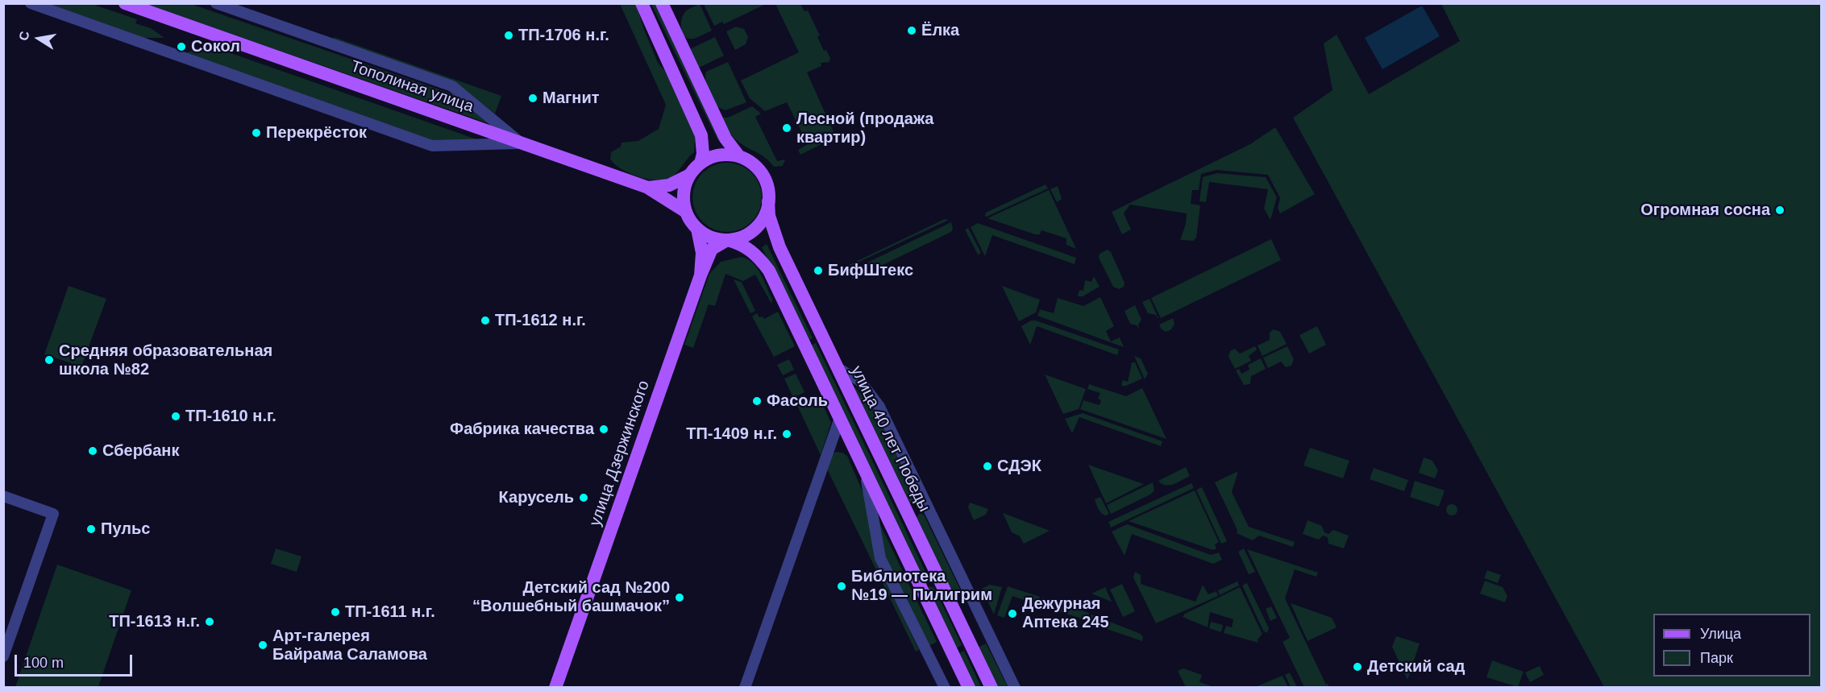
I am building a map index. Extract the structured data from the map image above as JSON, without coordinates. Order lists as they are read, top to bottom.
{
  "streets": {
    "main road": ["Тополиная улица", "улица 40 лет Победы", "улица Дзержинского"]
  },
  "crossings": [
    ["Тополиная улица", "улица 40 лет Победы"],
    ["Тополиная улица", "улица Дзержинского"],
    ["улица 40 лет Победы", "улица Дзержинского"]
  ],
  "places": [
    "Ёлка",
    "ТП-1706 н.г.",
    "Сокол",
    "Магнит",
    "Лесной (продажа квартир)",
    "Перекрёсток",
    "Огромная сосна",
    "БифШтекс",
    "ТП-1612 н.г.",
    "Средняя образовательная школа №82",
    "Фасоль",
    "ТП-1610 н.г.",
    "Фабрика качества",
    "ТП-1409 н.г.",
    "Сбербанк",
    "СДЭК",
    "Карусель",
    "Пульс",
    "Библиотека №19 — Пилигрим",
    "Детский сад №200 “Волшебный башмачок”",
    "ТП-1611 н.г.",
    "Дежурная Аптека 245",
    "ТП-1613 н.г.",
    "Арт-галерея Байрама Саламова",
    "Детский сад"
  ],
  "legend": ["Улица", "Парк"],
  "scale_bar": "100 m",
  "north": "left"
}
